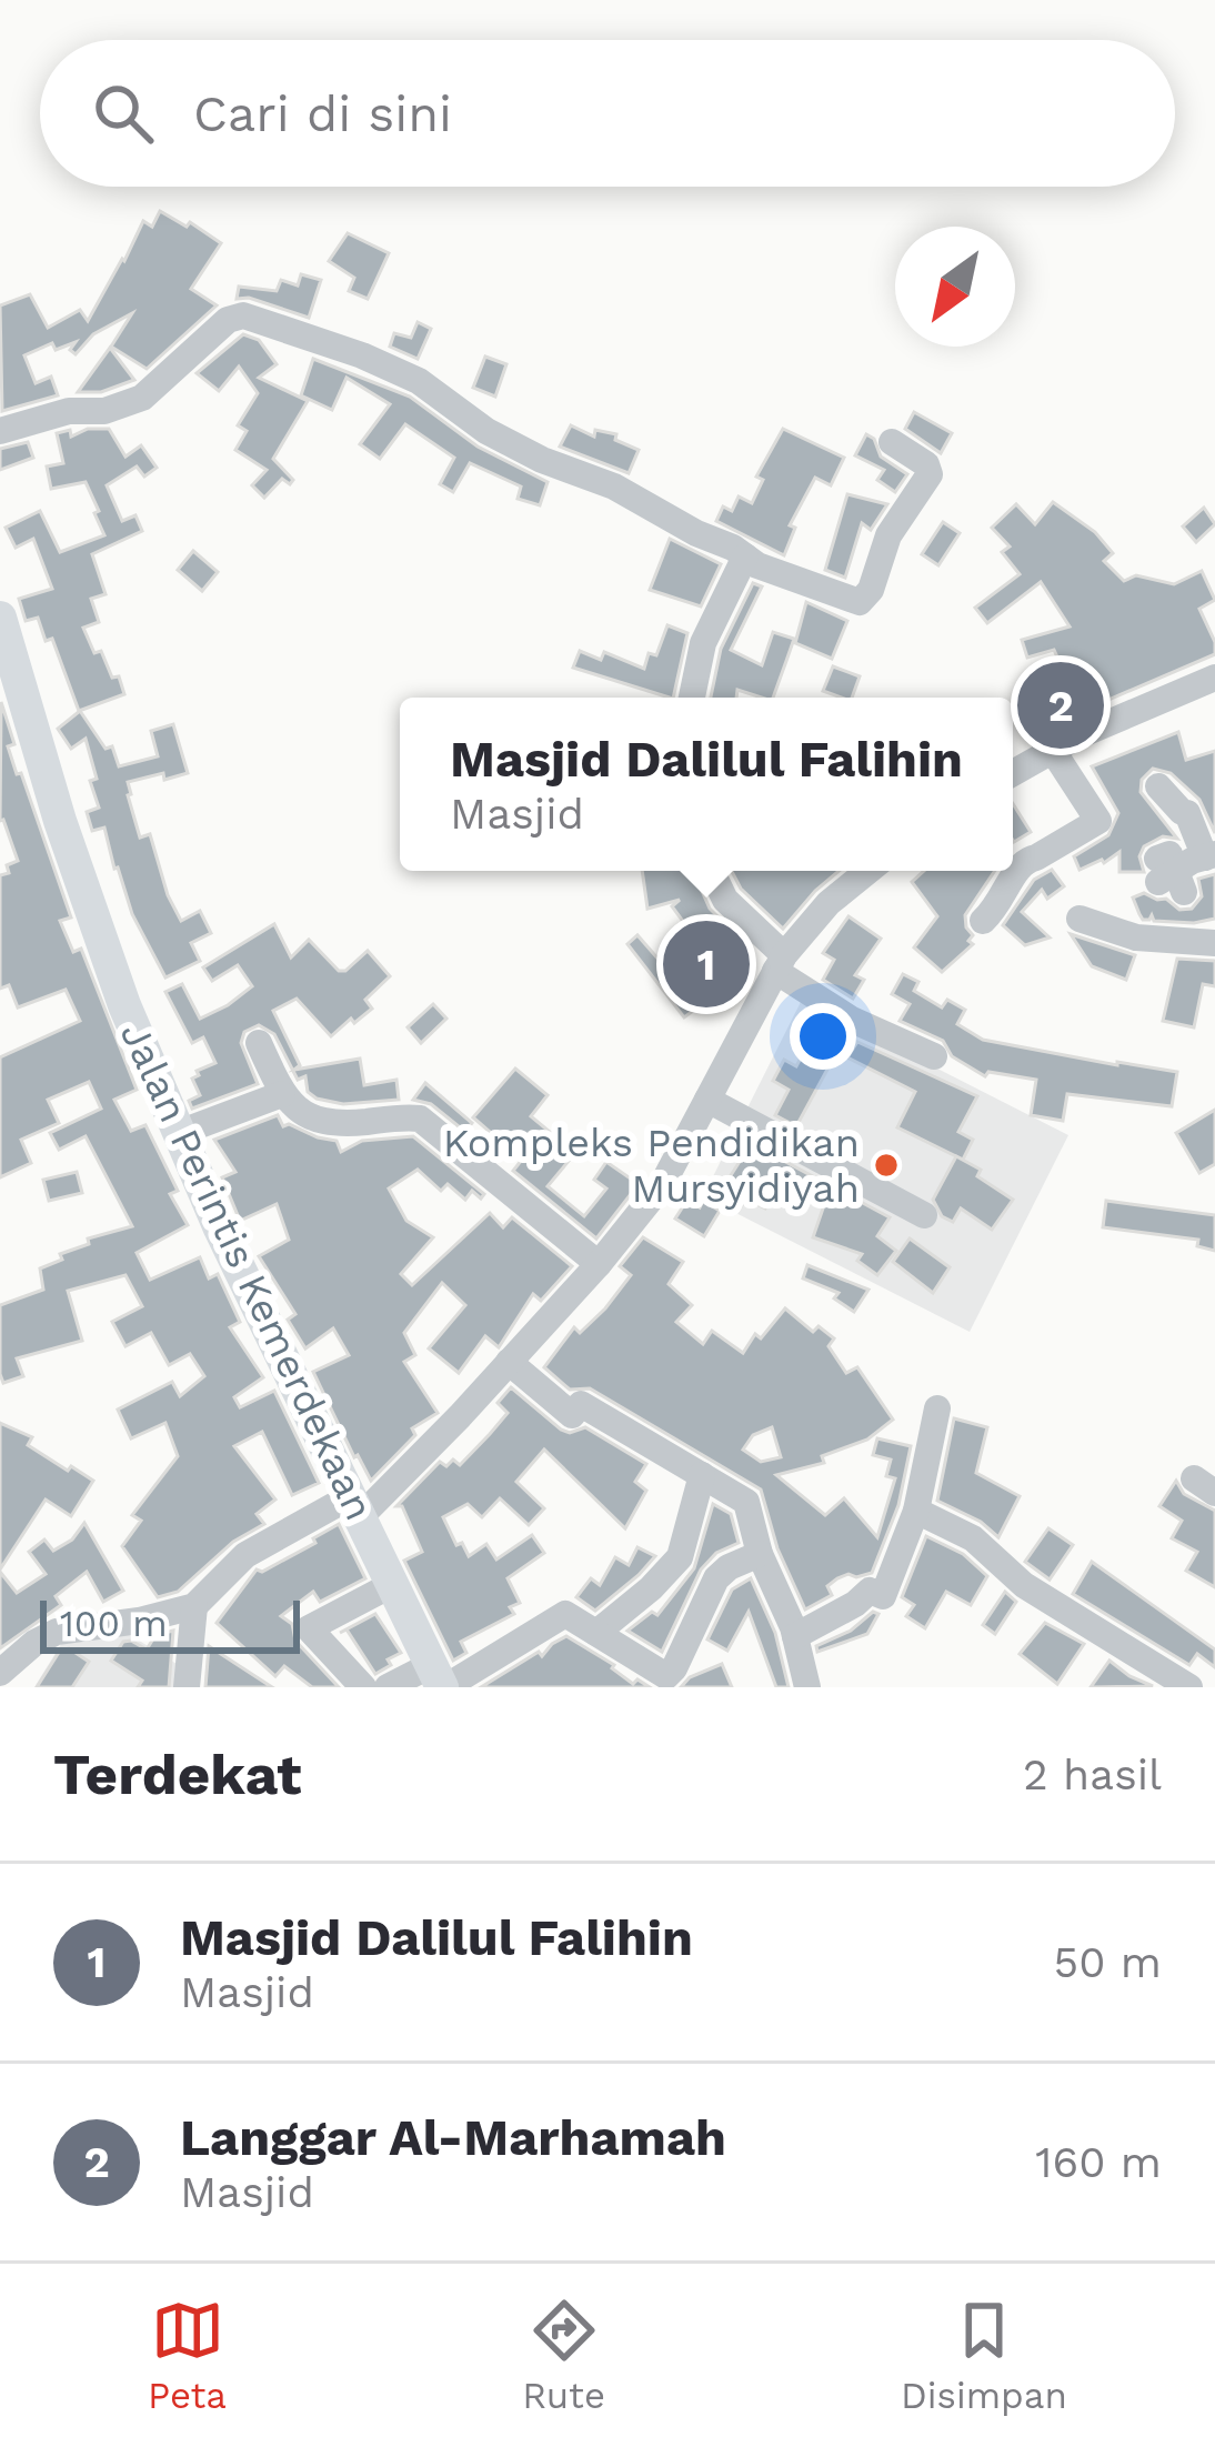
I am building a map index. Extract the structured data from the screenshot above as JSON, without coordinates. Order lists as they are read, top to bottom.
{
  "streets": {
    "main road": ["Jalan Perintis Kemerdekaan"]
  },
  "places": ["Kompleks Pendidikan Mursyidiyah"],
  "scale_bar": "100 m",
  "north": "bottom left",
  "page": {
    "search": "Cari di sini",
    "pins": ["2", "1"],
    "popup": ["Masjid Dalilul Falihin", "Masjid"],
    "scale": "100 m",
    "heading": ["Terdekat", "2 hasil"],
    "list": [
      {
        "mark": "1",
        "name": "Masjid Dalilul Falihin",
        "note": "Masjid",
        "value": "50 m"
      },
      {
        "mark": "2",
        "name": "Langgar Al-Marhamah",
        "note": "Masjid",
        "value": "160 m"
      }
    ],
    "nav": ["Peta", "Rute", "Disimpan"]
  }
}
